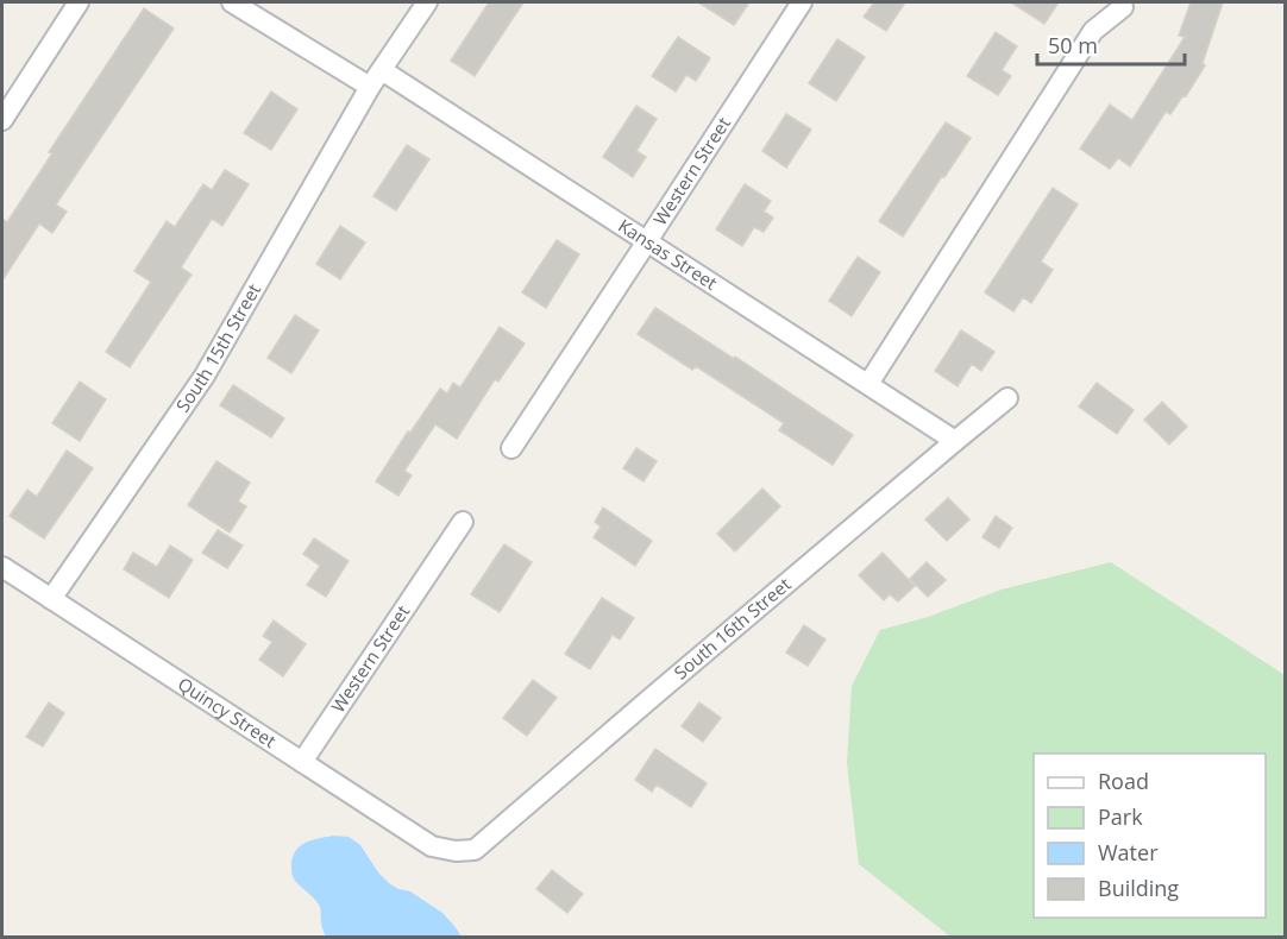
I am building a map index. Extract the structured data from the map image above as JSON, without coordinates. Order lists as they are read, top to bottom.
{
  "streets": {
    "street": [
      "Western Street",
      "Kansas Street",
      "South 15th Street",
      "South 16th Street",
      "Quincy Street"
    ]
  },
  "crossings": [
    ["Western Street", "Kansas Street"],
    ["Western Street", "Quincy Street"],
    ["Kansas Street", "South 15th Street"],
    ["Kansas Street", "South 16th Street"],
    ["South 15th Street", "Quincy Street"],
    ["South 16th Street", "Quincy Street"]
  ],
  "legend": [
    "Road",
    "Park",
    "Water",
    "Building"
  ],
  "scale_bar": "50 m"
}
